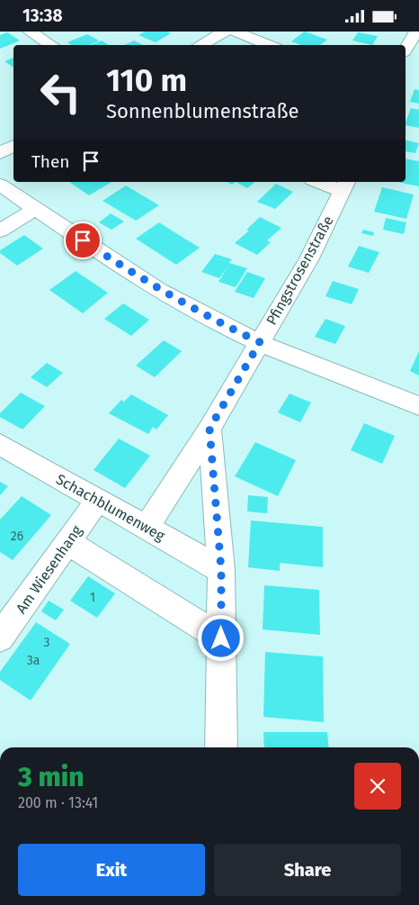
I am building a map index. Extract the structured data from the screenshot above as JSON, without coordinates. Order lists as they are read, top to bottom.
{
  "streets": {
    "street": ["Pfingstrosenstraße", "Schachblumenweg", "Am Wiesenhang"]
  },
  "crossings": [
    ["Pfingstrosenstraße", "Schachblumenweg"],
    ["Schachblumenweg", "Am Wiesenhang"]
  ],
  "house_numbers": [
    "26",
    "1",
    "3",
    "3a"
  ],
  "page": {
    "status": "13:38",
    "turn": ["110 m", "Sonnenblumenstraße"],
    "then": "Then",
    "heading": ["3 min", "200 m · 13:41"],
    "buttons": ["Exit", "Share"]
  }
}
